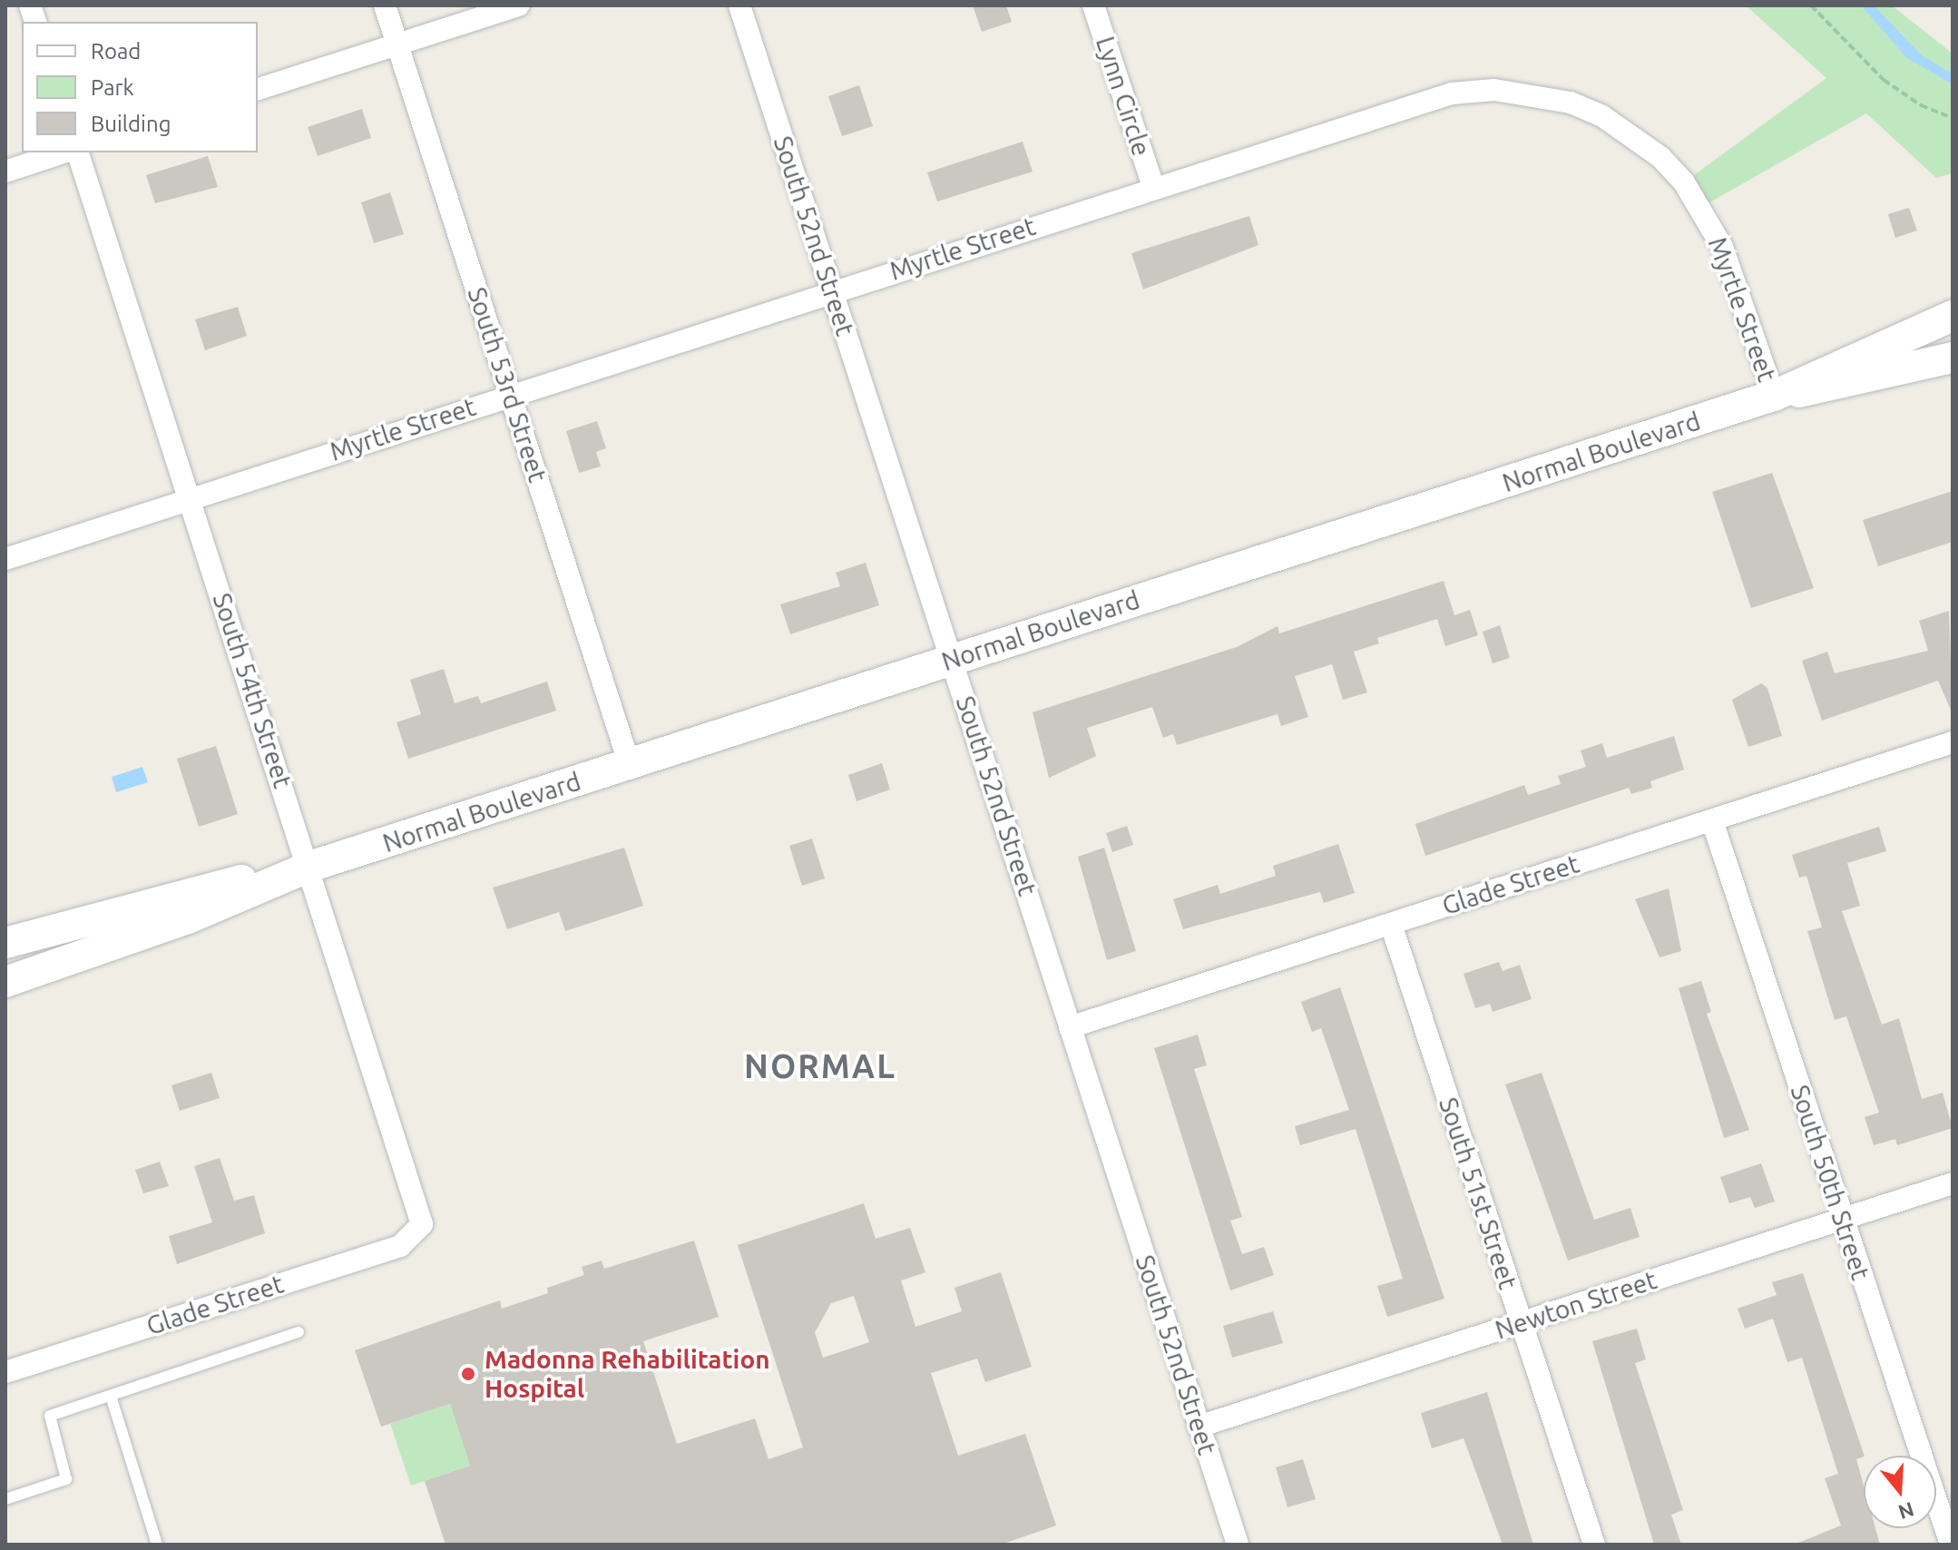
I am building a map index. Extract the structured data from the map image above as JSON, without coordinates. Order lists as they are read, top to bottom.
{
  "streets": {
    "main road": ["Normal Boulevard"],
    "street": [
      "Lynn Circle",
      "South 52nd Street",
      "Myrtle Street",
      "South 53rd Street",
      "South 54th Street",
      "Glade Street",
      "South 50th Street",
      "South 51st Street",
      "Newton Street"
    ]
  },
  "crossings": [
    ["Lynn Circle", "Myrtle Street"],
    ["South 52nd Street", "Myrtle Street"],
    ["South 52nd Street", "Normal Boulevard"],
    ["South 52nd Street", "Glade Street"],
    ["South 52nd Street", "Newton Street"],
    ["Myrtle Street", "South 53rd Street"],
    ["Myrtle Street", "Normal Boulevard"],
    ["Myrtle Street", "South 54th Street"],
    ["South 53rd Street", "Normal Boulevard"],
    ["Normal Boulevard", "South 54th Street"],
    ["South 54th Street", "Glade Street"],
    ["Glade Street", "South 50th Street"],
    ["Glade Street", "South 51st Street"],
    ["South 50th Street", "Newton Street"],
    ["South 51st Street", "Newton Street"]
  ],
  "districts": ["NORMAL"],
  "places": ["Madonna Rehabilitation Hospital"],
  "legend": ["Road", "Park", "Building"],
  "north": "bottom"
}
